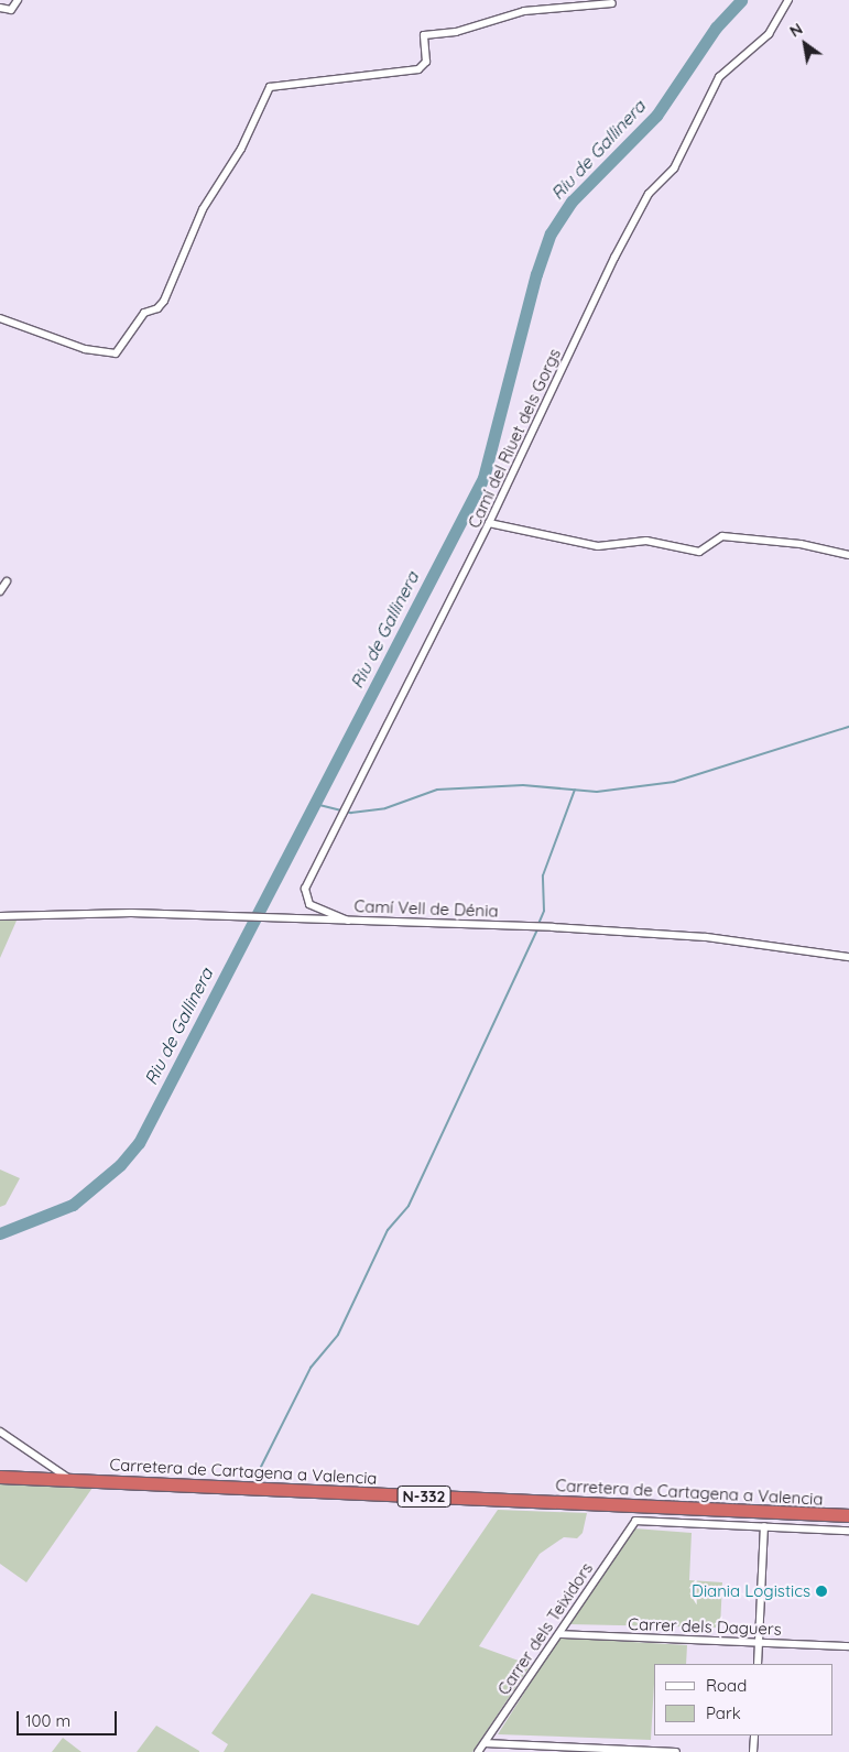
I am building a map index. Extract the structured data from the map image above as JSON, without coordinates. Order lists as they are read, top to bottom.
{
  "streets": {
    "highway": ["Carretera de Cartagena a Valencia", "N-332"],
    "street": [
      "Camí del Riuet dels Gorgs",
      "Camí Vell de Dénia",
      "Carrer dels Daguers",
      "Carrer dels Teixidors"
    ]
  },
  "crossings": [
    ["Camí del Riuet dels Gorgs", "Camí Vell de Dénia"],
    ["Carrer dels Daguers", "Carrer dels Teixidors"]
  ],
  "water": ["Riu de Gallinera"],
  "places": ["Diania Logistics"],
  "legend": ["Road", "Park"],
  "scale_bar": "100 m",
  "north": "top left"
}
